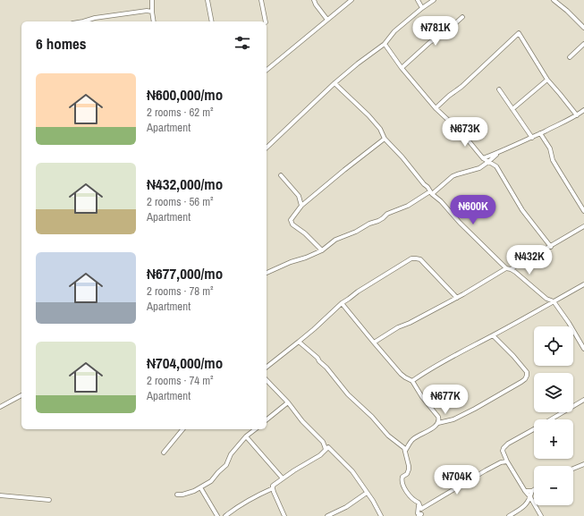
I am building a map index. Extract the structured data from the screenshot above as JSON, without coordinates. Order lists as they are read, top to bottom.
{
  "page": {
    "price": [
      "₦781K",
      "₦673K",
      "₦600K",
      "₦432K",
      "₦677K",
      "₦704K"
    ],
    "heading": "6 homes",
    "list": [
      {
        "name": "₦600,000/mo",
        "note": "2 rooms · 62 m² · Apartment"
      },
      {
        "name": "₦432,000/mo",
        "note": "2 rooms · 56 m² · Apartment"
      },
      {
        "name": "₦677,000/mo",
        "note": "2 rooms · 78 m² · Apartment"
      },
      {
        "name": "₦704,000/mo",
        "note": "2 rooms · 74 m² · Apartment"
      }
    ],
    "map_buttons": ["+", "−"]
  }
}
